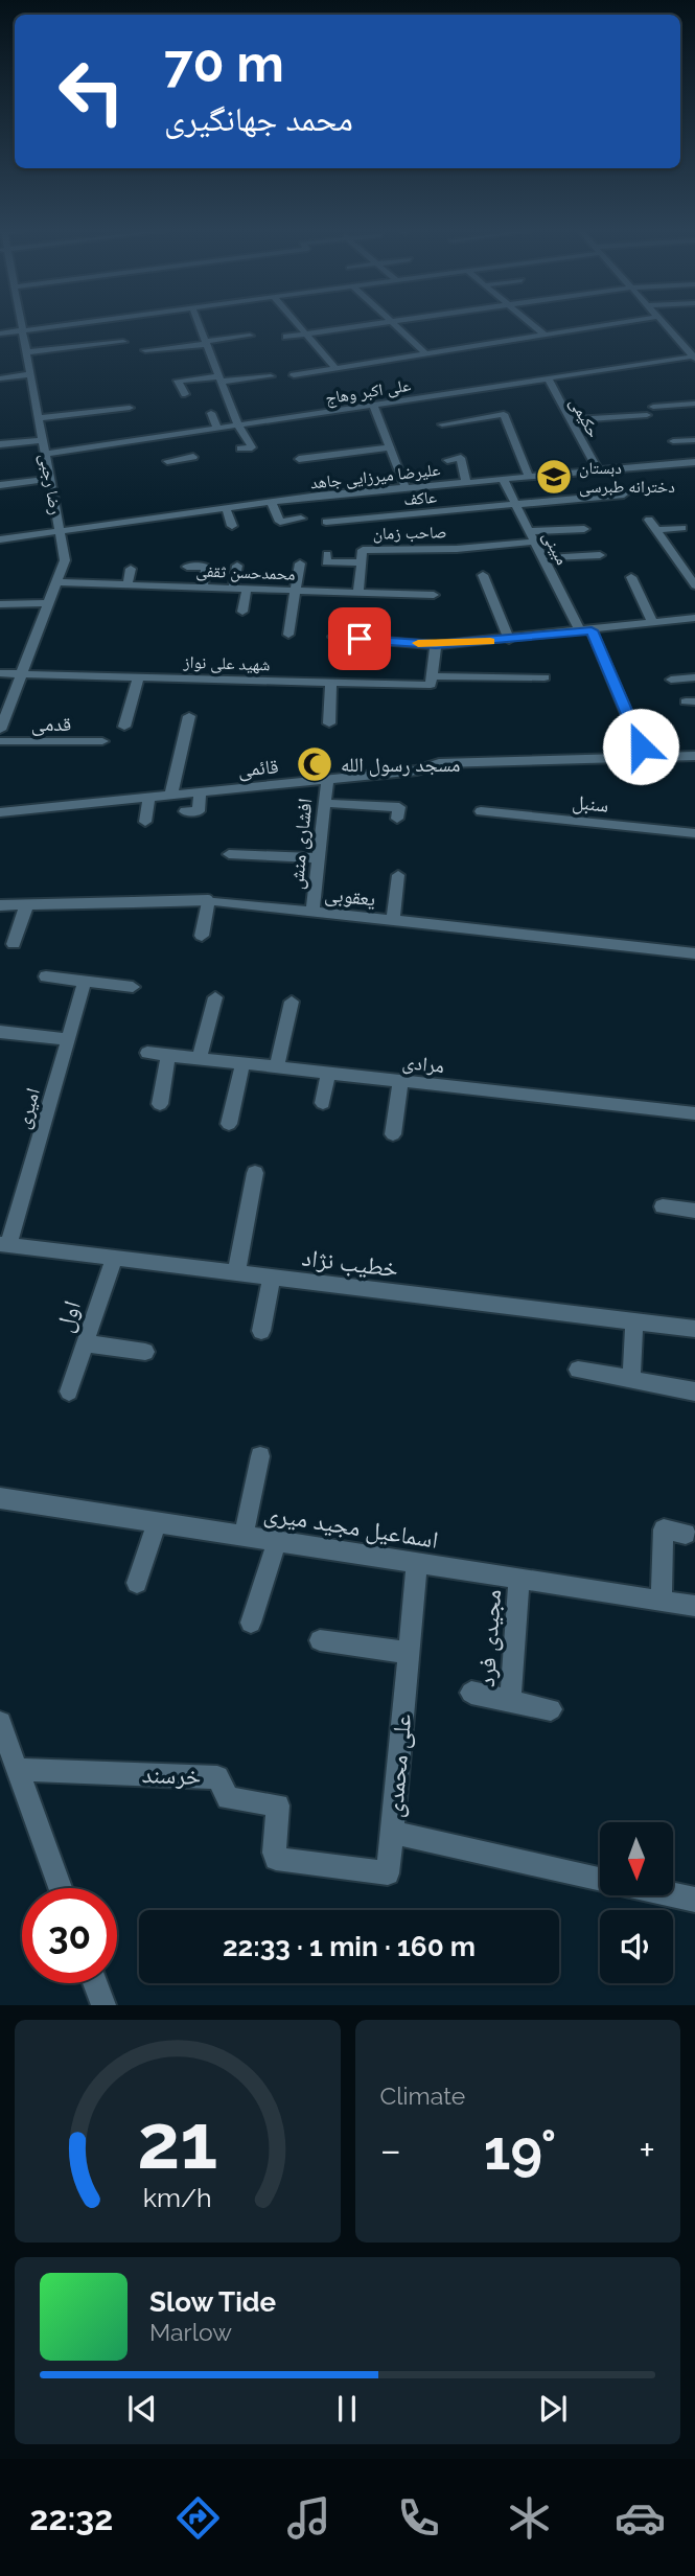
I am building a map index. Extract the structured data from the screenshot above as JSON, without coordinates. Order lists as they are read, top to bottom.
{
  "streets": {
    "street": [
      "علی اکبر وهاج",
      "حکیمی",
      "علیرضا میرزایی جاهد",
      "رضا رجبی",
      "عاکف",
      "صاحب زمان",
      "مبینی",
      "محمدحسن ثقفی",
      "شهید علی نواز",
      "قدمی",
      "قائمی",
      "سنبل",
      "افشاری منش",
      "یعقوبی",
      "مرادی",
      "امیری",
      "خطیب نژاد",
      "اول",
      "اسماعیل مجید میری",
      "مجیدی فرد",
      "علی محمدی",
      "خرسند"
    ]
  },
  "crossings": [
    ["علی اکبر وهاج", "حکیمی"],
    ["علی اکبر وهاج", "رضا رجبی"],
    ["حکیمی", "علیرضا میرزایی جاهد"],
    ["علیرضا میرزایی جاهد", "رضا رجبی"],
    ["علیرضا میرزایی جاهد", "مبینی"],
    ["رضا رجبی", "محمدحسن ثقفی"],
    ["رضا رجبی", "شهید علی نواز"],
    ["عاکف", "مبینی"],
    ["صاحب زمان", "مبینی"],
    ["صاحب زمان", "محمدحسن ثقفی"],
    ["قائمی", "افشاری منش"],
    ["افشاری منش", "یعقوبی"],
    ["امیری", "خطیب نژاد"],
    ["خطیب نژاد", "اول"],
    ["اسماعیل مجید میری", "مجیدی فرد"],
    ["اسماعیل مجید میری", "علی محمدی"],
    ["علی محمدی", "خرسند"]
  ],
  "places": {
    "school or university": ["دبستان دخترانه طبرسی"],
    "mosque": ["مسجد رسول الله"]
  },
  "north": "bottom",
  "page": {
    "turn": ["70 m", "محمد جهانگیری"],
    "limit": "30",
    "trip": "22:33 · 1 min · 160 m",
    "tile": "Climate",
    "heat": ["−", "19°", "+"],
    "song": ["Slow Tide", "Marlow"],
    "tabs": "22:32",
    "gauge": ["21", "km/h"]
  }
}
